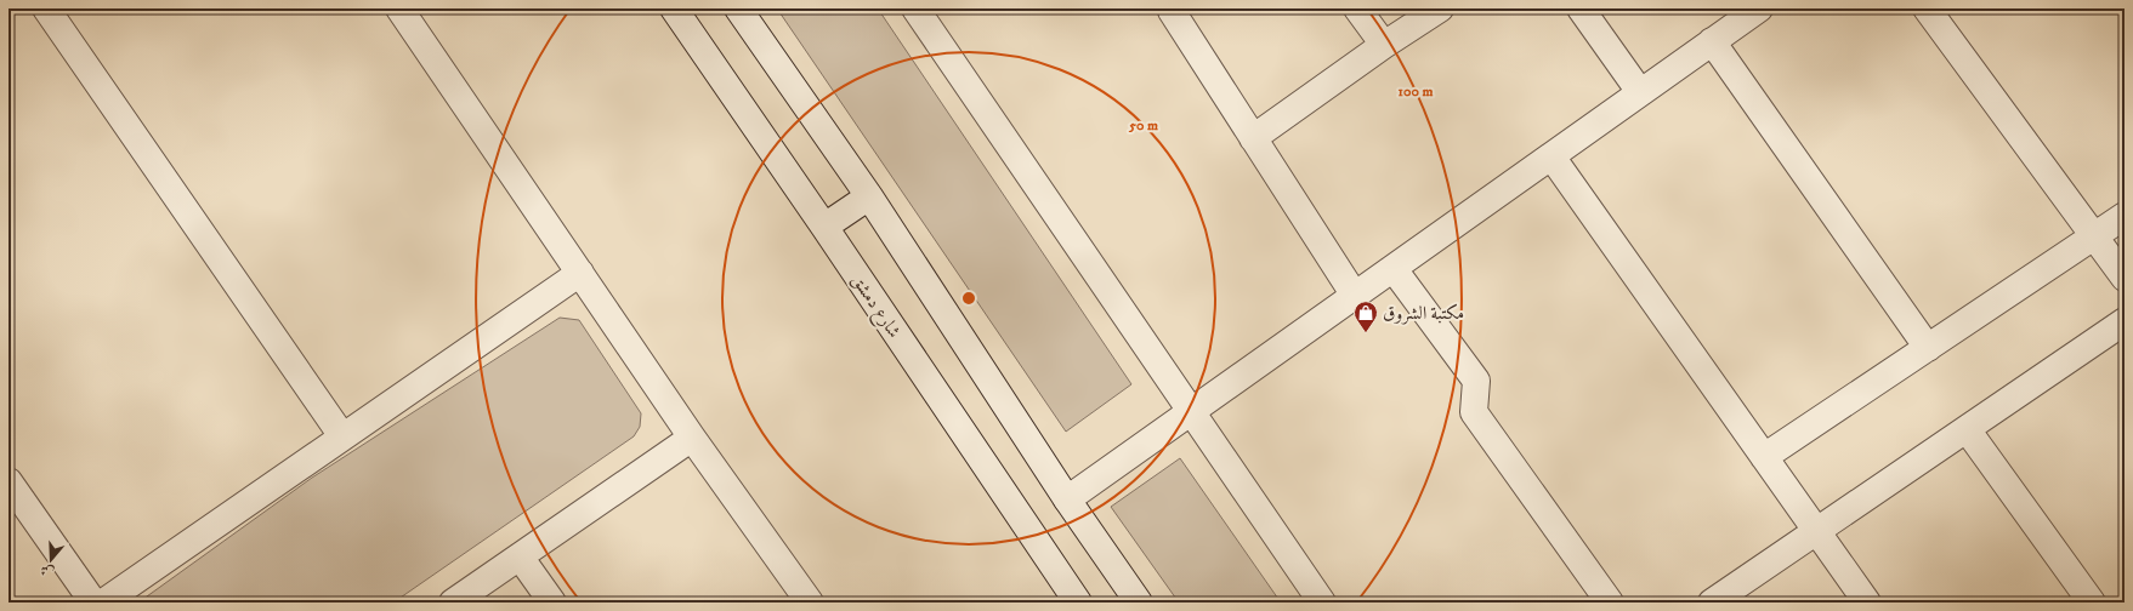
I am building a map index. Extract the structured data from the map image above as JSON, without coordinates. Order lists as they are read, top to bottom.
{
  "streets": {
    "street": ["شارع دمشق"]
  },
  "places": {
    "shop": ["مكتبة الشروق"]
  },
  "north": "bottom",
  "rings": ["100 m", "50 m"]
}
